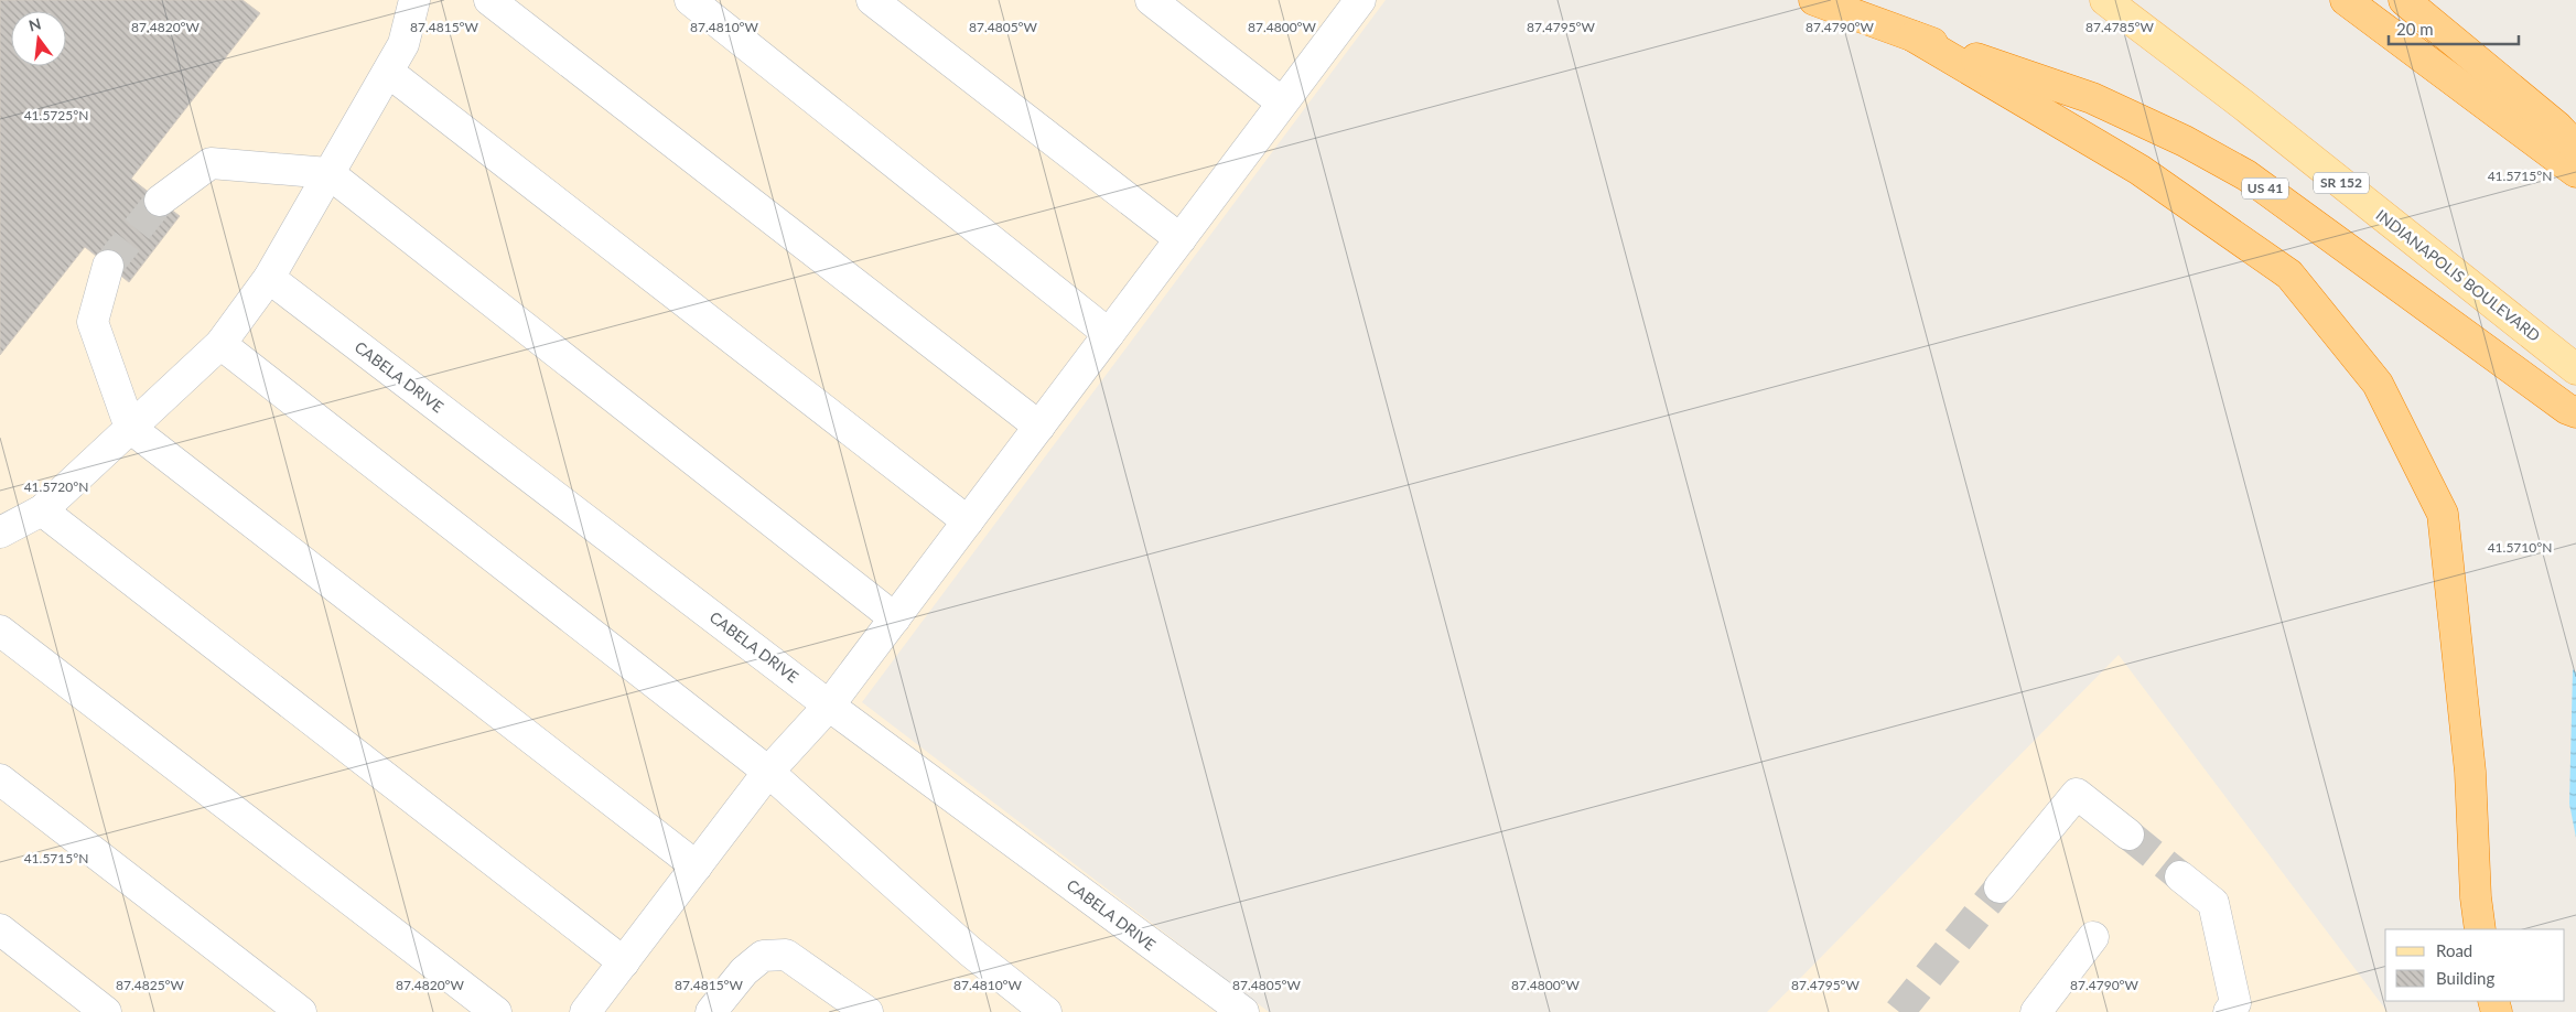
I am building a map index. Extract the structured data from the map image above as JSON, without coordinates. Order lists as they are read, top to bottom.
{
  "streets": {
    "highway": ["US 41"],
    "main road": ["SR 152", "INDIANAPOLIS BOULEVARD"],
    "lane": ["CABELA DRIVE"]
  },
  "legend": ["Road", "Building"],
  "scale_bar": "20 m",
  "north": "top",
  "coordinates": [
    "87.4820°W",
    "87.4815°W",
    "87.4810°W",
    "87.4805°W",
    "87.4800°W",
    "87.4795°W",
    "87.4790°W",
    "87.4785°W",
    "41.5725°N",
    "41.5715°N",
    "41.5720°N",
    "41.5710°N",
    "87.4825°W"
  ]
}
